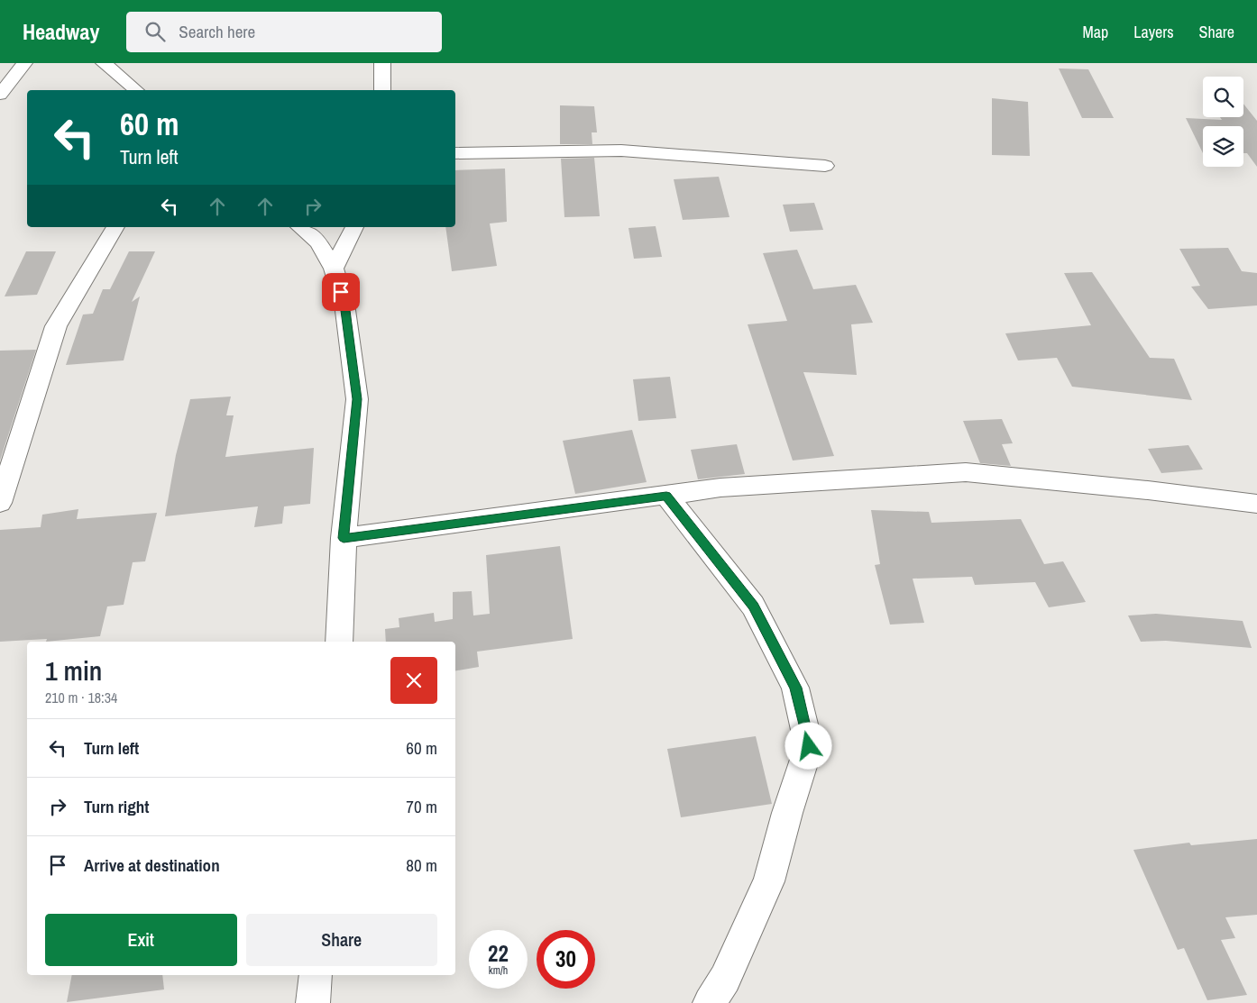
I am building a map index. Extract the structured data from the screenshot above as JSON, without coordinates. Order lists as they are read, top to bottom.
{
  "page": {
    "header": "Headway",
    "search": "Search here",
    "nav": ["Map", "Layers", "Share"],
    "turn": ["60 m", "Turn left"],
    "heading": ["1 min", "210 m · 18:34"],
    "list": [
      {
        "name": "Turn left",
        "value": "60 m"
      },
      {
        "name": "Turn right",
        "value": "70 m"
      },
      {
        "name": "Arrive at destination",
        "value": "80 m"
      }
    ],
    "buttons": ["Exit", "Share"],
    "speed": "22 km/h",
    "limit": "30"
  }
}
